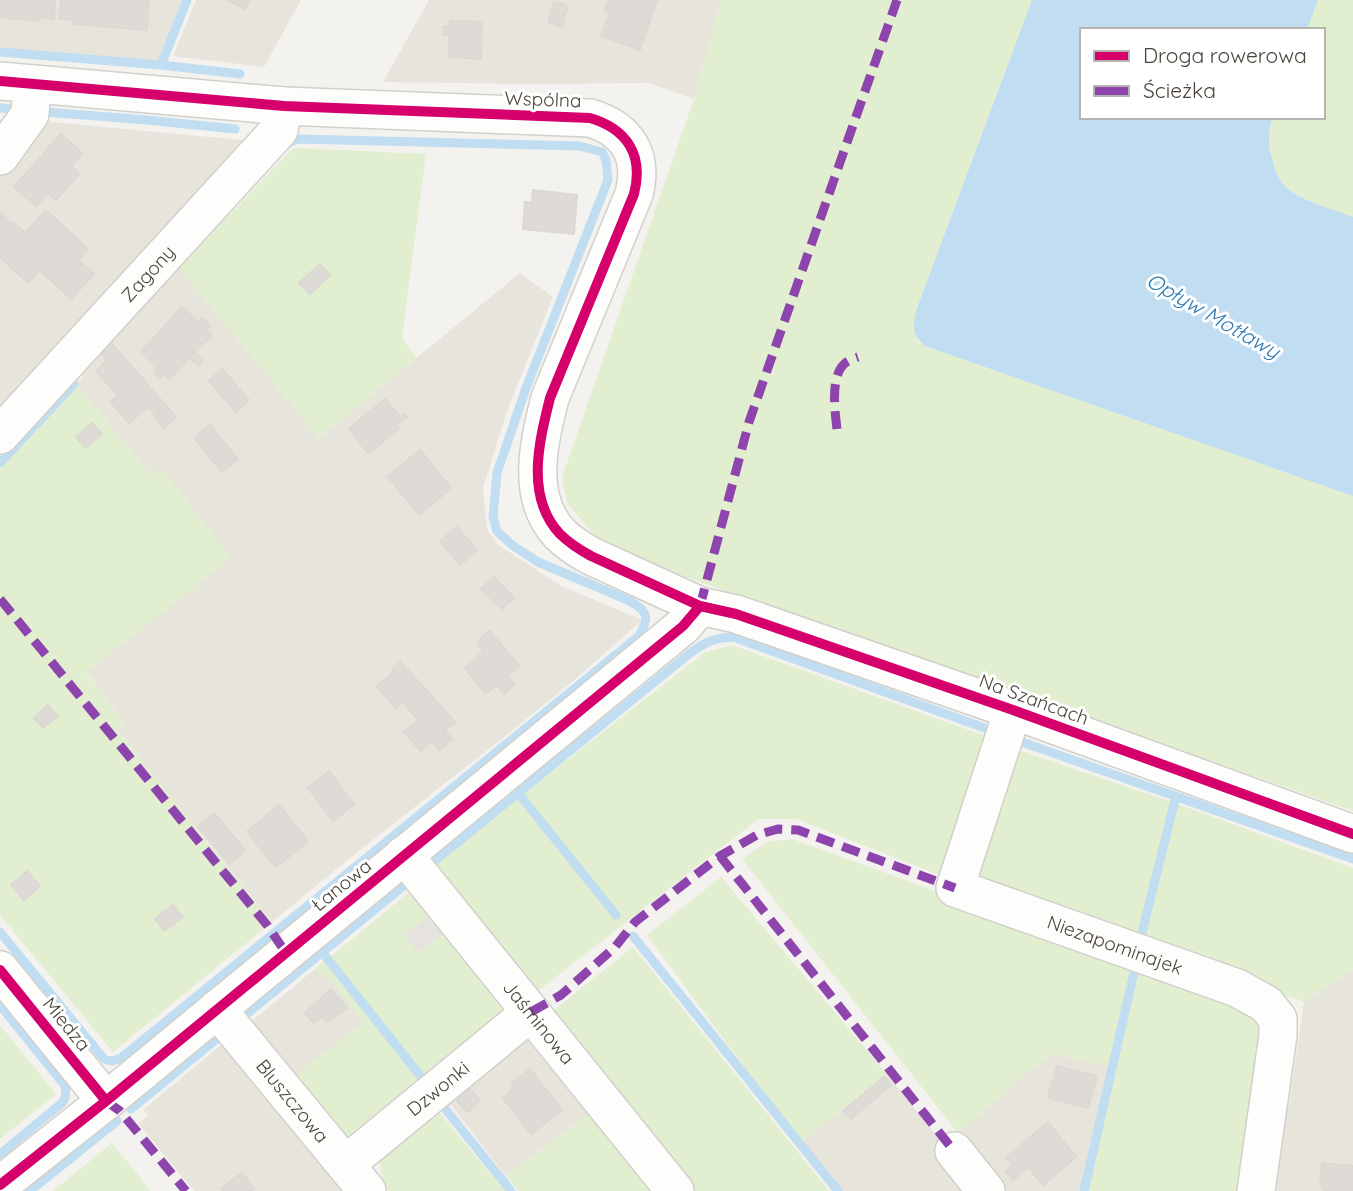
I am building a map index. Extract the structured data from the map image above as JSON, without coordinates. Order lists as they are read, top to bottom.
{
  "streets": {
    "street": [
      "Wspólna",
      "Zagony",
      "Na Szańcach",
      "Łanowa",
      "Niezapominajek",
      "Jaśminowa",
      "Miedza",
      "Dzwonki",
      "Bluszczowa"
    ]
  },
  "crossings": [
    ["Wspólna", "Zagony"],
    ["Wspólna", "Na Szańcach"],
    ["Wspólna", "Łanowa"],
    ["Na Szańcach", "Łanowa"],
    ["Na Szańcach", "Niezapominajek"],
    ["Łanowa", "Jaśminowa"],
    ["Łanowa", "Miedza"],
    ["Łanowa", "Bluszczowa"],
    ["Jaśminowa", "Dzwonki"],
    ["Dzwonki", "Bluszczowa"]
  ],
  "water": ["Opływ Motławy"],
  "legend": ["Droga rowerowa", "Ścieżka"]
}
